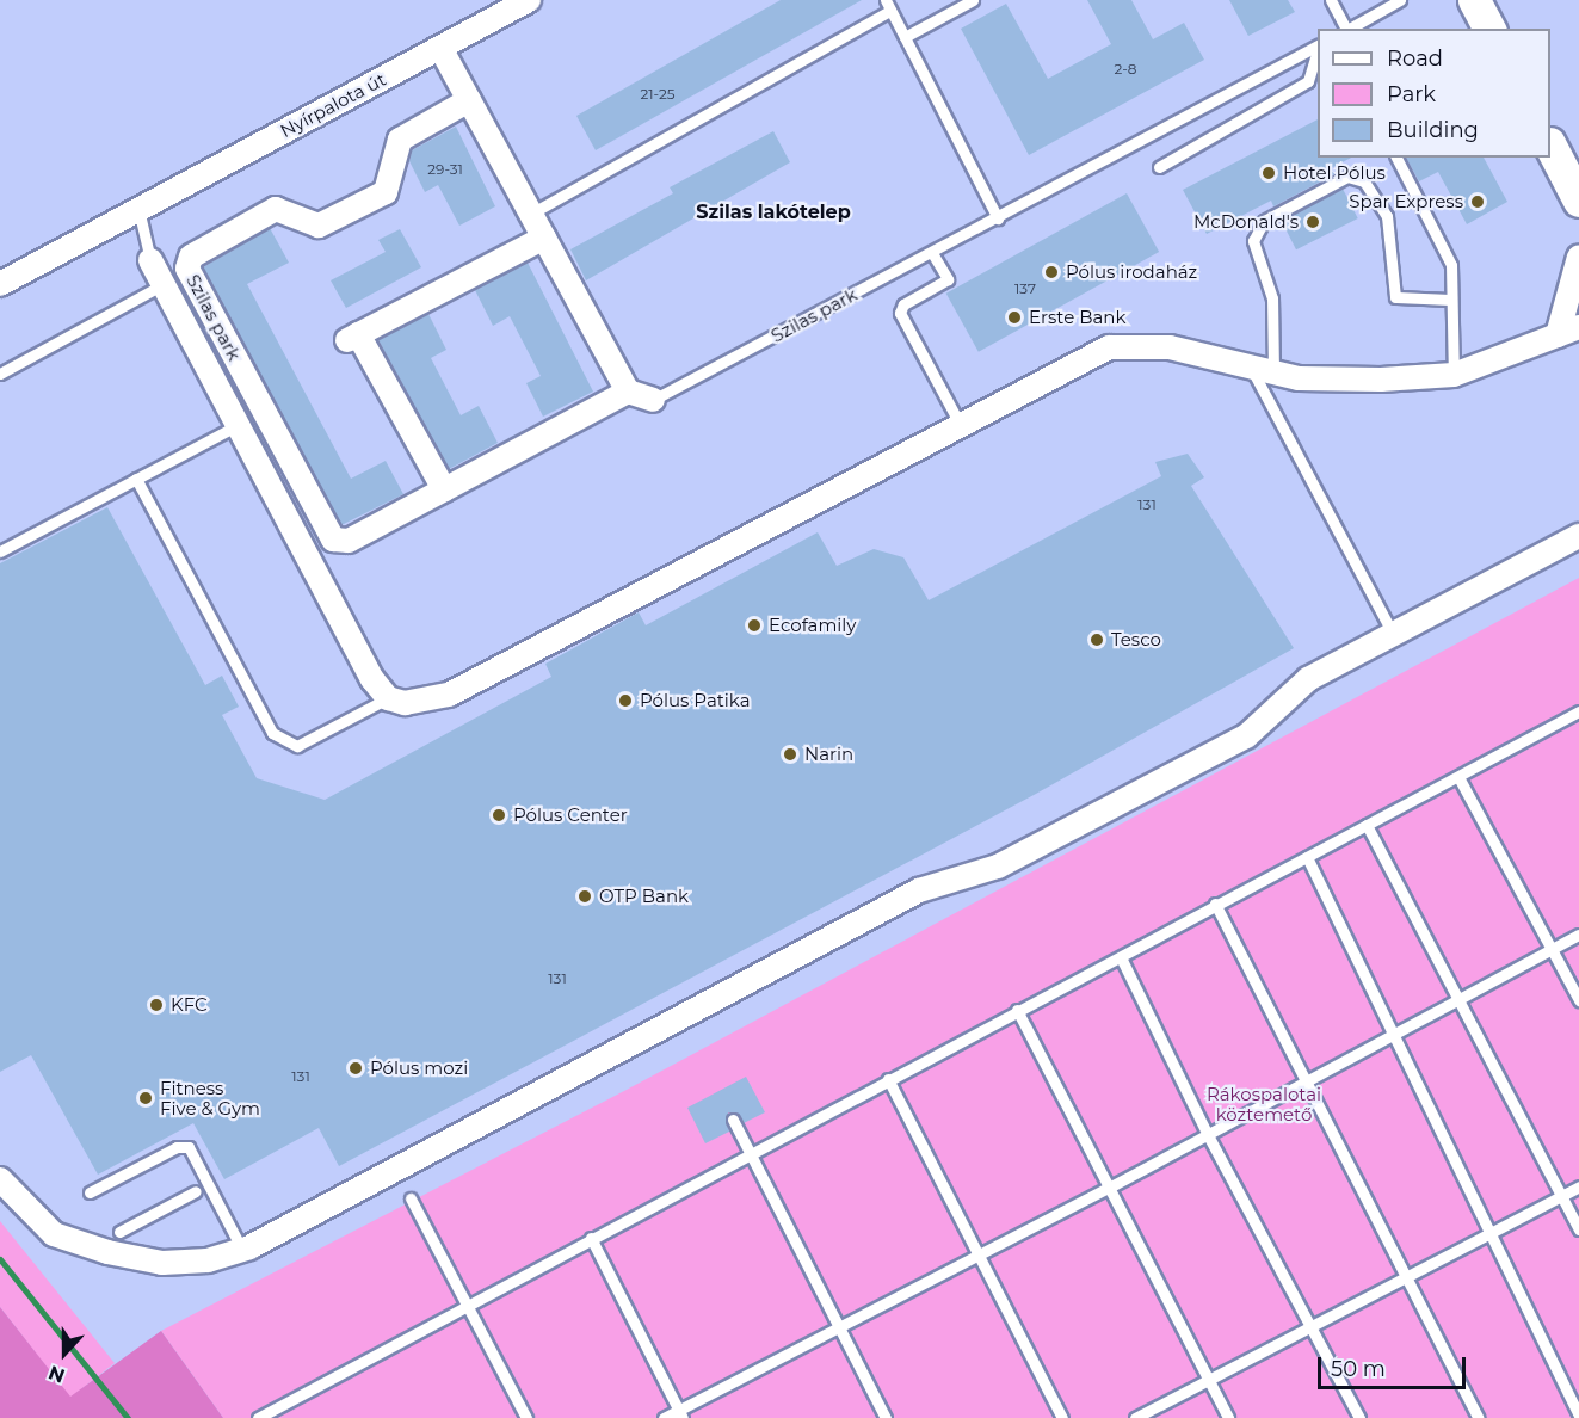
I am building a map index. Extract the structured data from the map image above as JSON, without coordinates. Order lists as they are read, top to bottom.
{
  "streets": {
    "street": ["Nyírpalota út", "Szilas park"]
  },
  "districts": ["Szilas lakótelep"],
  "parks": ["Rákospalotai köztemető"],
  "places": [
    "Hotel Pólus",
    "Spar Express",
    "McDonald's",
    "Pólus irodaház",
    "Erste Bank",
    "Ecofamily",
    "Tesco",
    "Pólus Patika",
    "Narin",
    "Pólus Center",
    "OTP Bank",
    "KFC",
    "Pólus mozi",
    "Fitness Five & Gym"
  ],
  "house_numbers": [
    "2-8",
    "21-25",
    "29-31",
    "137",
    "131",
    "131",
    "131"
  ],
  "legend": ["Road", "Park", "Building"],
  "scale_bar": "50 m",
  "north": "bottom"
}
